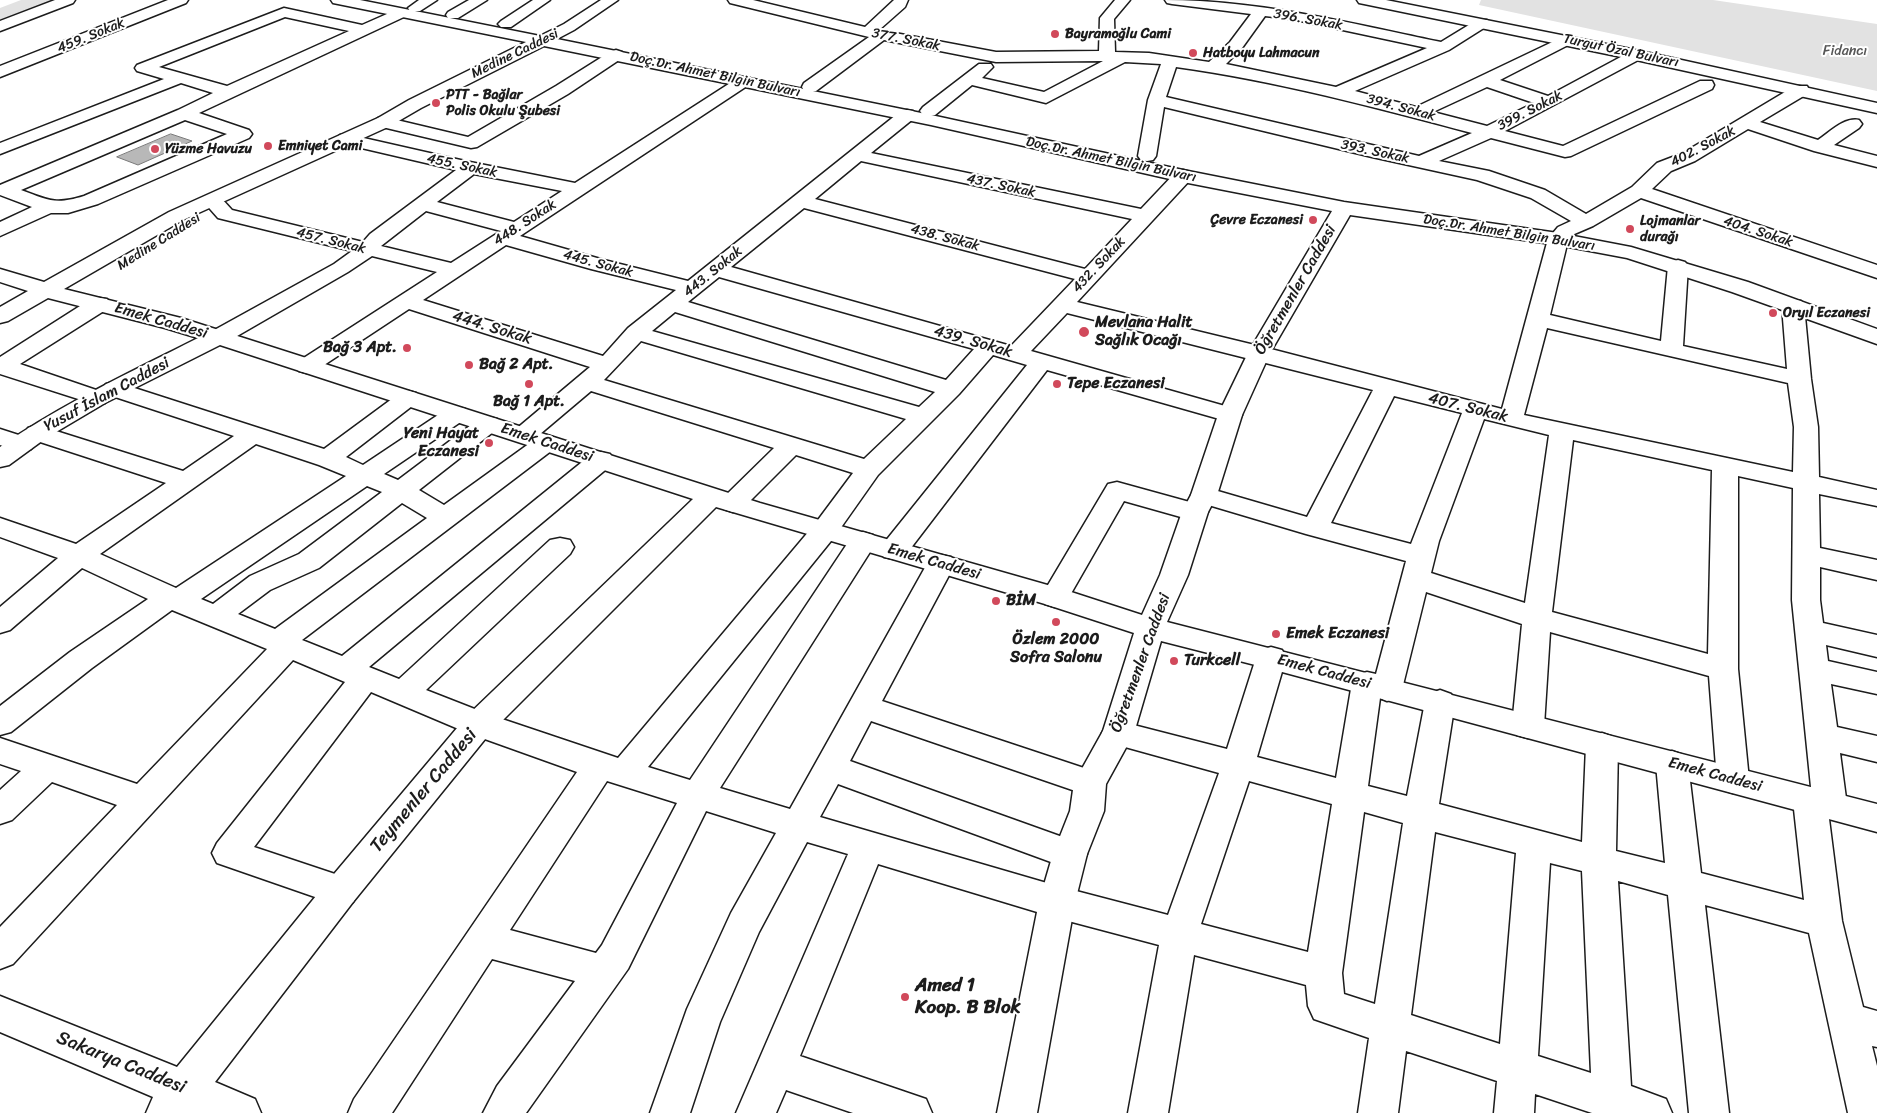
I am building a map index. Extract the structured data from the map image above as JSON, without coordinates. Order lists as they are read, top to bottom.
{
  "streets": {
    "street": [
      "396. Sokak",
      "459. Sokak",
      "377. Sokak",
      "Turgut Özal Bulvarı",
      "Medine Caddesi",
      "Doç.Dr. Ahmet Bilgin Bulvarı",
      "394. Sokak",
      "399. Sokak",
      "402. Sokak",
      "393. Sokak",
      "455. Sokak",
      "437. Sokak",
      "448. Sokak",
      "404. Sokak",
      "438. Sokak",
      "457. Sokak",
      "445. Sokak",
      "432. Sokak",
      "443. Sokak",
      "Öğretmenler Caddesi",
      "Emek Caddesi",
      "444. Sokak",
      "439. Sokak",
      "Yusuf İslam Caddesi",
      "407. Sokak",
      "Teymenler Caddesi",
      "Sakarya Caddesi"
    ]
  },
  "crossings": [
    ["377. Sokak", "394. Sokak"],
    ["Turgut Özal Bulvarı", "399. Sokak"],
    ["Turgut Özal Bulvarı", "402. Sokak"],
    ["Medine Caddesi", "Doç.Dr. Ahmet Bilgin Bulvarı"],
    ["Medine Caddesi", "455. Sokak"],
    ["Medine Caddesi", "457. Sokak"],
    ["Medine Caddesi", "Emek Caddesi"],
    ["Doç.Dr. Ahmet Bilgin Bulvarı", "402. Sokak"],
    ["Doç.Dr. Ahmet Bilgin Bulvarı", "448. Sokak"],
    ["Doç.Dr. Ahmet Bilgin Bulvarı", "432. Sokak"],
    ["Doç.Dr. Ahmet Bilgin Bulvarı", "443. Sokak"],
    ["Doç.Dr. Ahmet Bilgin Bulvarı", "Öğretmenler Caddesi"],
    ["394. Sokak", "399. Sokak"],
    ["399. Sokak", "393. Sokak"],
    ["402. Sokak", "393. Sokak"],
    ["402. Sokak", "404. Sokak"],
    ["455. Sokak", "448. Sokak"],
    ["455. Sokak", "Yusuf İslam Caddesi"],
    ["437. Sokak", "432. Sokak"],
    ["437. Sokak", "443. Sokak"],
    ["448. Sokak", "457. Sokak"],
    ["448. Sokak", "445. Sokak"],
    ["448. Sokak", "Emek Caddesi"],
    ["448. Sokak", "444. Sokak"],
    ["438. Sokak", "432. Sokak"],
    ["438. Sokak", "443. Sokak"],
    ["457. Sokak", "Yusuf İslam Caddesi"],
    ["445. Sokak", "443. Sokak"],
    ["445. Sokak", "Yusuf İslam Caddesi"],
    ["432. Sokak", "439. Sokak"],
    ["432. Sokak", "407. Sokak"],
    ["443. Sokak", "Emek Caddesi"],
    ["443. Sokak", "444. Sokak"],
    ["443. Sokak", "439. Sokak"],
    ["Öğretmenler Caddesi", "Emek Caddesi"],
    ["Öğretmenler Caddesi", "439. Sokak"],
    ["Öğretmenler Caddesi", "407. Sokak"],
    ["Emek Caddesi", "Yusuf İslam Caddesi"],
    ["Emek Caddesi", "Teymenler Caddesi"],
    ["Teymenler Caddesi", "Sakarya Caddesi"]
  ],
  "parks": ["Fidancı"],
  "places": [
    "Bayramoğlu Cami",
    "Hatboyu Lahmacun",
    "PTT - Bağlar Polis Okulu Şubesi",
    "Emniyet Cami",
    "Yüzme Havuzu",
    "Çevre Eczanesi",
    "Lojmanlar durağı",
    "Oryıl Eczanesi",
    "Mevlana Halit Sağlık Ocağı",
    "Bağ 3 Apt.",
    "Bağ 2 Apt.",
    "Bağ 1 Apt.",
    "Tepe Eczanesi",
    "Yeni Hayat Eczanesi",
    "BİM",
    "Özlem 2000 Sofra Salonu",
    "Emek Eczanesi",
    "Turkcell",
    "Amed 1 Koop. B Blok"
  ]
}
